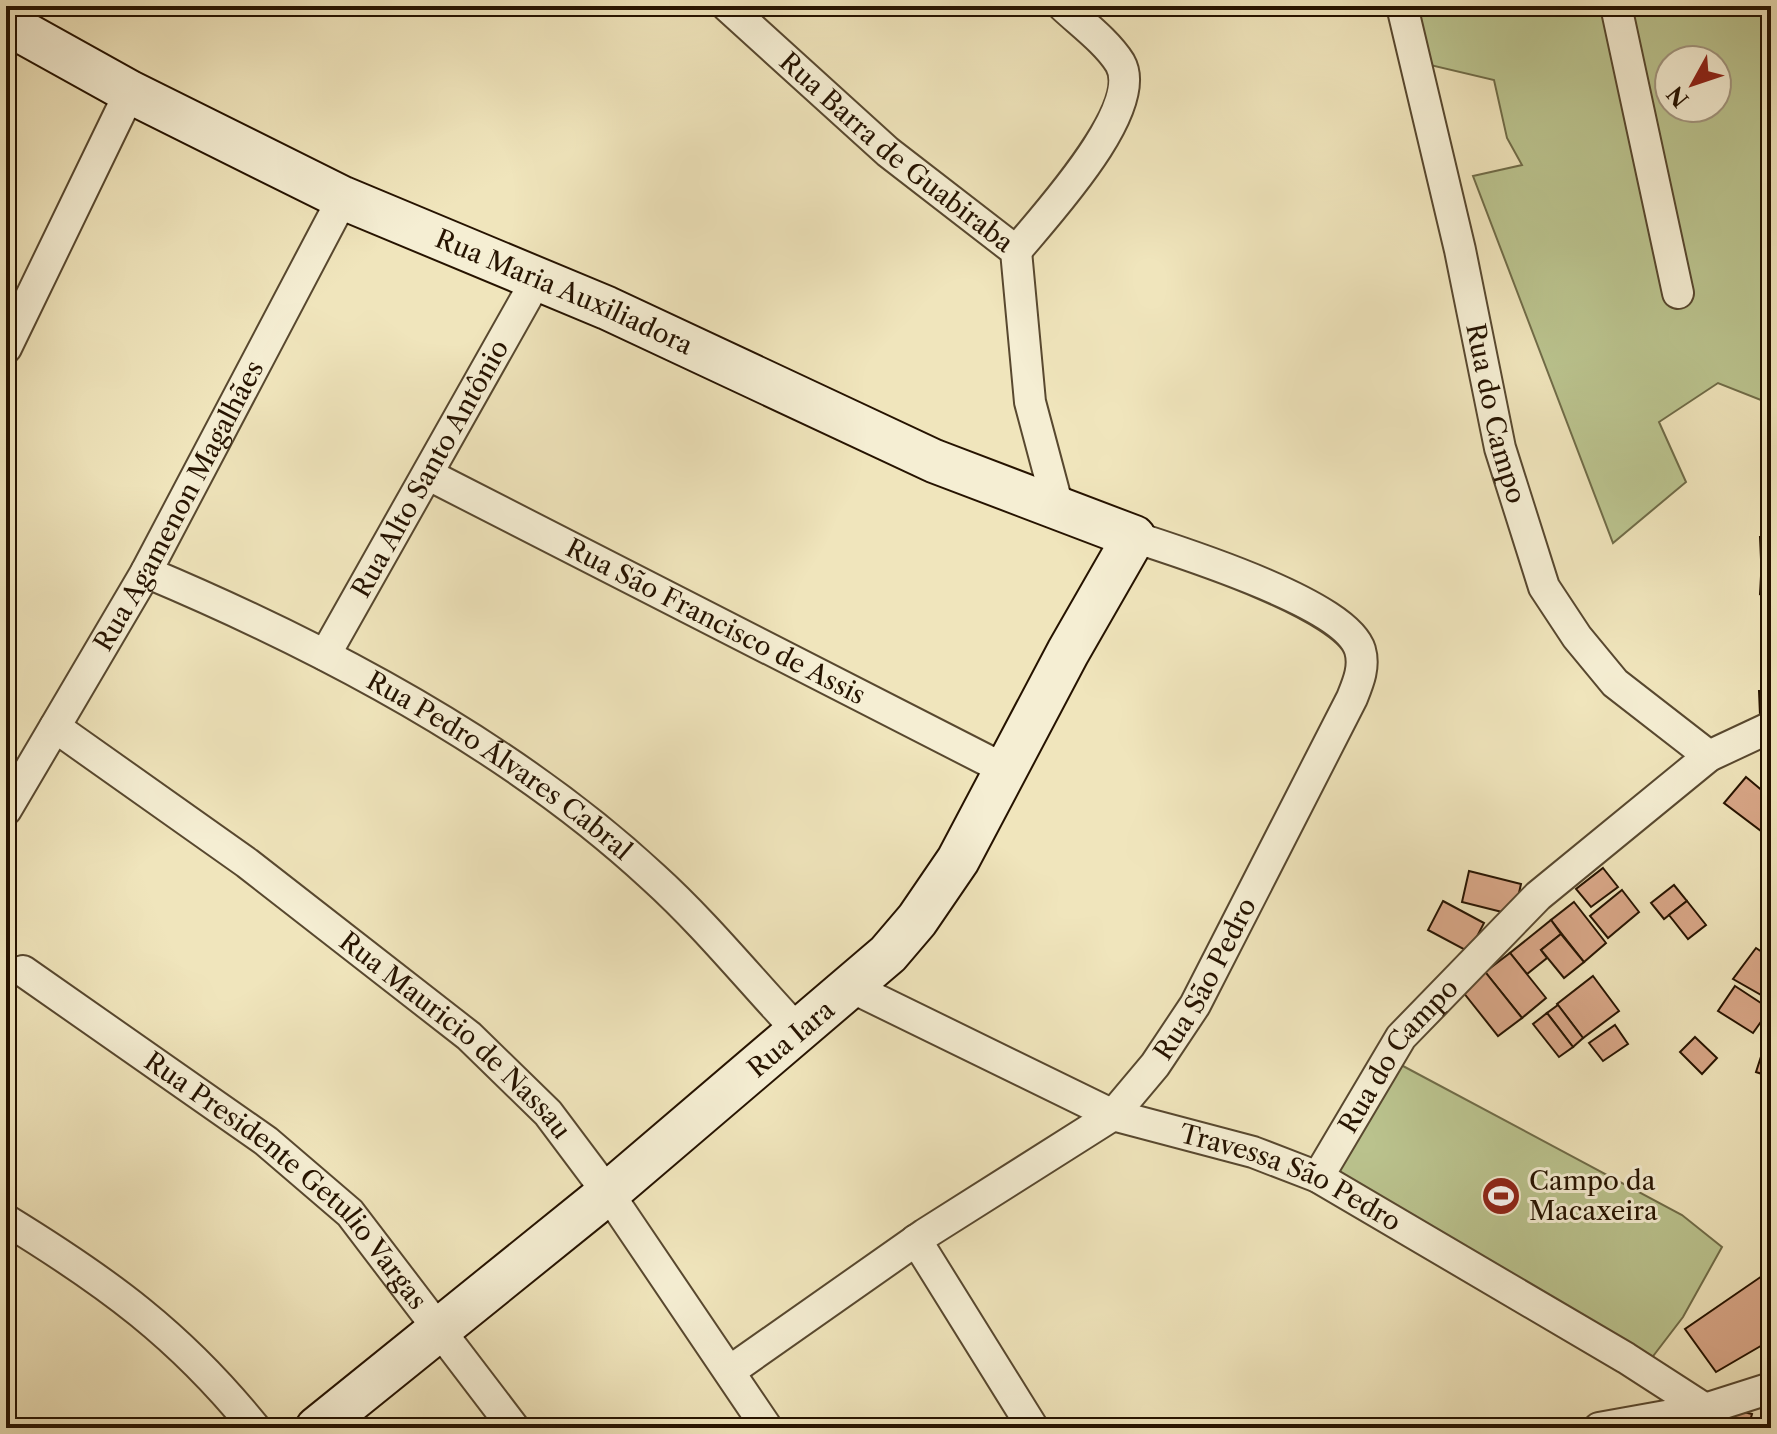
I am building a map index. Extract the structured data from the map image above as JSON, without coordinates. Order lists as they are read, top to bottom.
{
  "streets": {
    "street": [
      "Rua Barra de Guabiraba",
      "Rua Maria Auxiliadora",
      "Rua do Campo",
      "Rua Alto Santo Antônio",
      "Rua Agamenon Magalhães",
      "Rua São Francisco de Assis",
      "Rua Pedro Álvares Cabral",
      "Rua São Pedro",
      "Rua Mauricio de Nassau",
      "Rua Iara",
      "Travessa São Pedro",
      "Rua Presidente Getulio Vargas"
    ]
  },
  "crossings": [
    ["Rua Barra de Guabiraba", "Rua Maria Auxiliadora"],
    ["Rua Maria Auxiliadora", "Rua Alto Santo Antônio"],
    ["Rua Maria Auxiliadora", "Rua Agamenon Magalhães"],
    ["Rua Maria Auxiliadora", "Rua São Pedro"],
    ["Rua Maria Auxiliadora", "Rua Iara"],
    ["Rua do Campo", "Travessa São Pedro"],
    ["Rua Alto Santo Antônio", "Rua São Francisco de Assis"],
    ["Rua Alto Santo Antônio", "Rua Pedro Álvares Cabral"],
    ["Rua Agamenon Magalhães", "Rua Pedro Álvares Cabral"],
    ["Rua Agamenon Magalhães", "Rua Mauricio de Nassau"],
    ["Rua São Francisco de Assis", "Rua Iara"],
    ["Rua Pedro Álvares Cabral", "Rua Iara"],
    ["Rua São Pedro", "Rua Mauricio de Nassau"],
    ["Rua São Pedro", "Rua Iara"],
    ["Rua São Pedro", "Travessa São Pedro"],
    ["Rua Mauricio de Nassau", "Rua Iara"],
    ["Rua Iara", "Travessa São Pedro"],
    ["Rua Iara", "Rua Presidente Getulio Vargas"]
  ],
  "places": {
    "sports": ["Campo da Macaxeira"]
  },
  "north": "bottom left"
}
